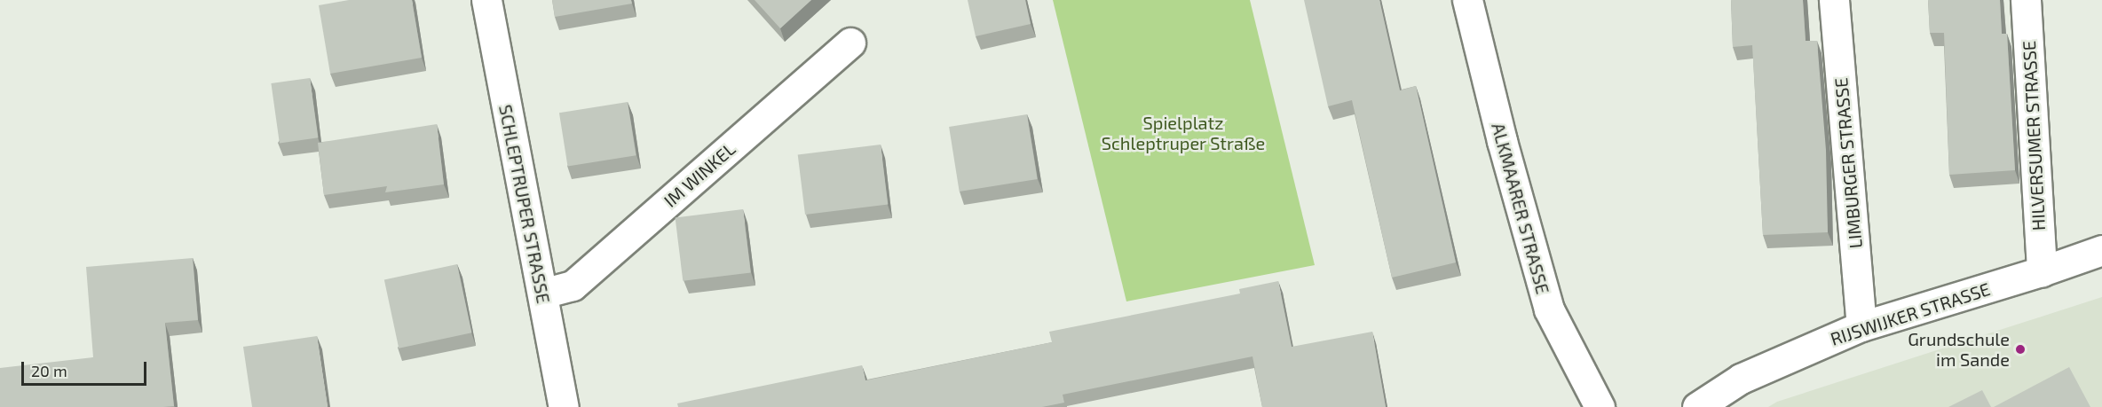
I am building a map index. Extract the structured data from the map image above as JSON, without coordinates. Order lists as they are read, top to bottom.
{
  "streets": {
    "street": [
      "HILVERSUMER STRASSE",
      "LIMBURGER STRASSE",
      "IM WINKEL",
      "SCHLEPTRUPER STRASSE",
      "ALKMAARER STRASSE",
      "RIJSWIJKER STRASSE"
    ]
  },
  "crossings": [
    ["HILVERSUMER STRASSE", "RIJSWIJKER STRASSE"],
    ["LIMBURGER STRASSE", "RIJSWIJKER STRASSE"],
    ["IM WINKEL", "SCHLEPTRUPER STRASSE"]
  ],
  "parks": ["Spielplatz Schleptruper Straße"],
  "places": ["Grundschule im Sande"],
  "scale_bar": "20 m"
}
